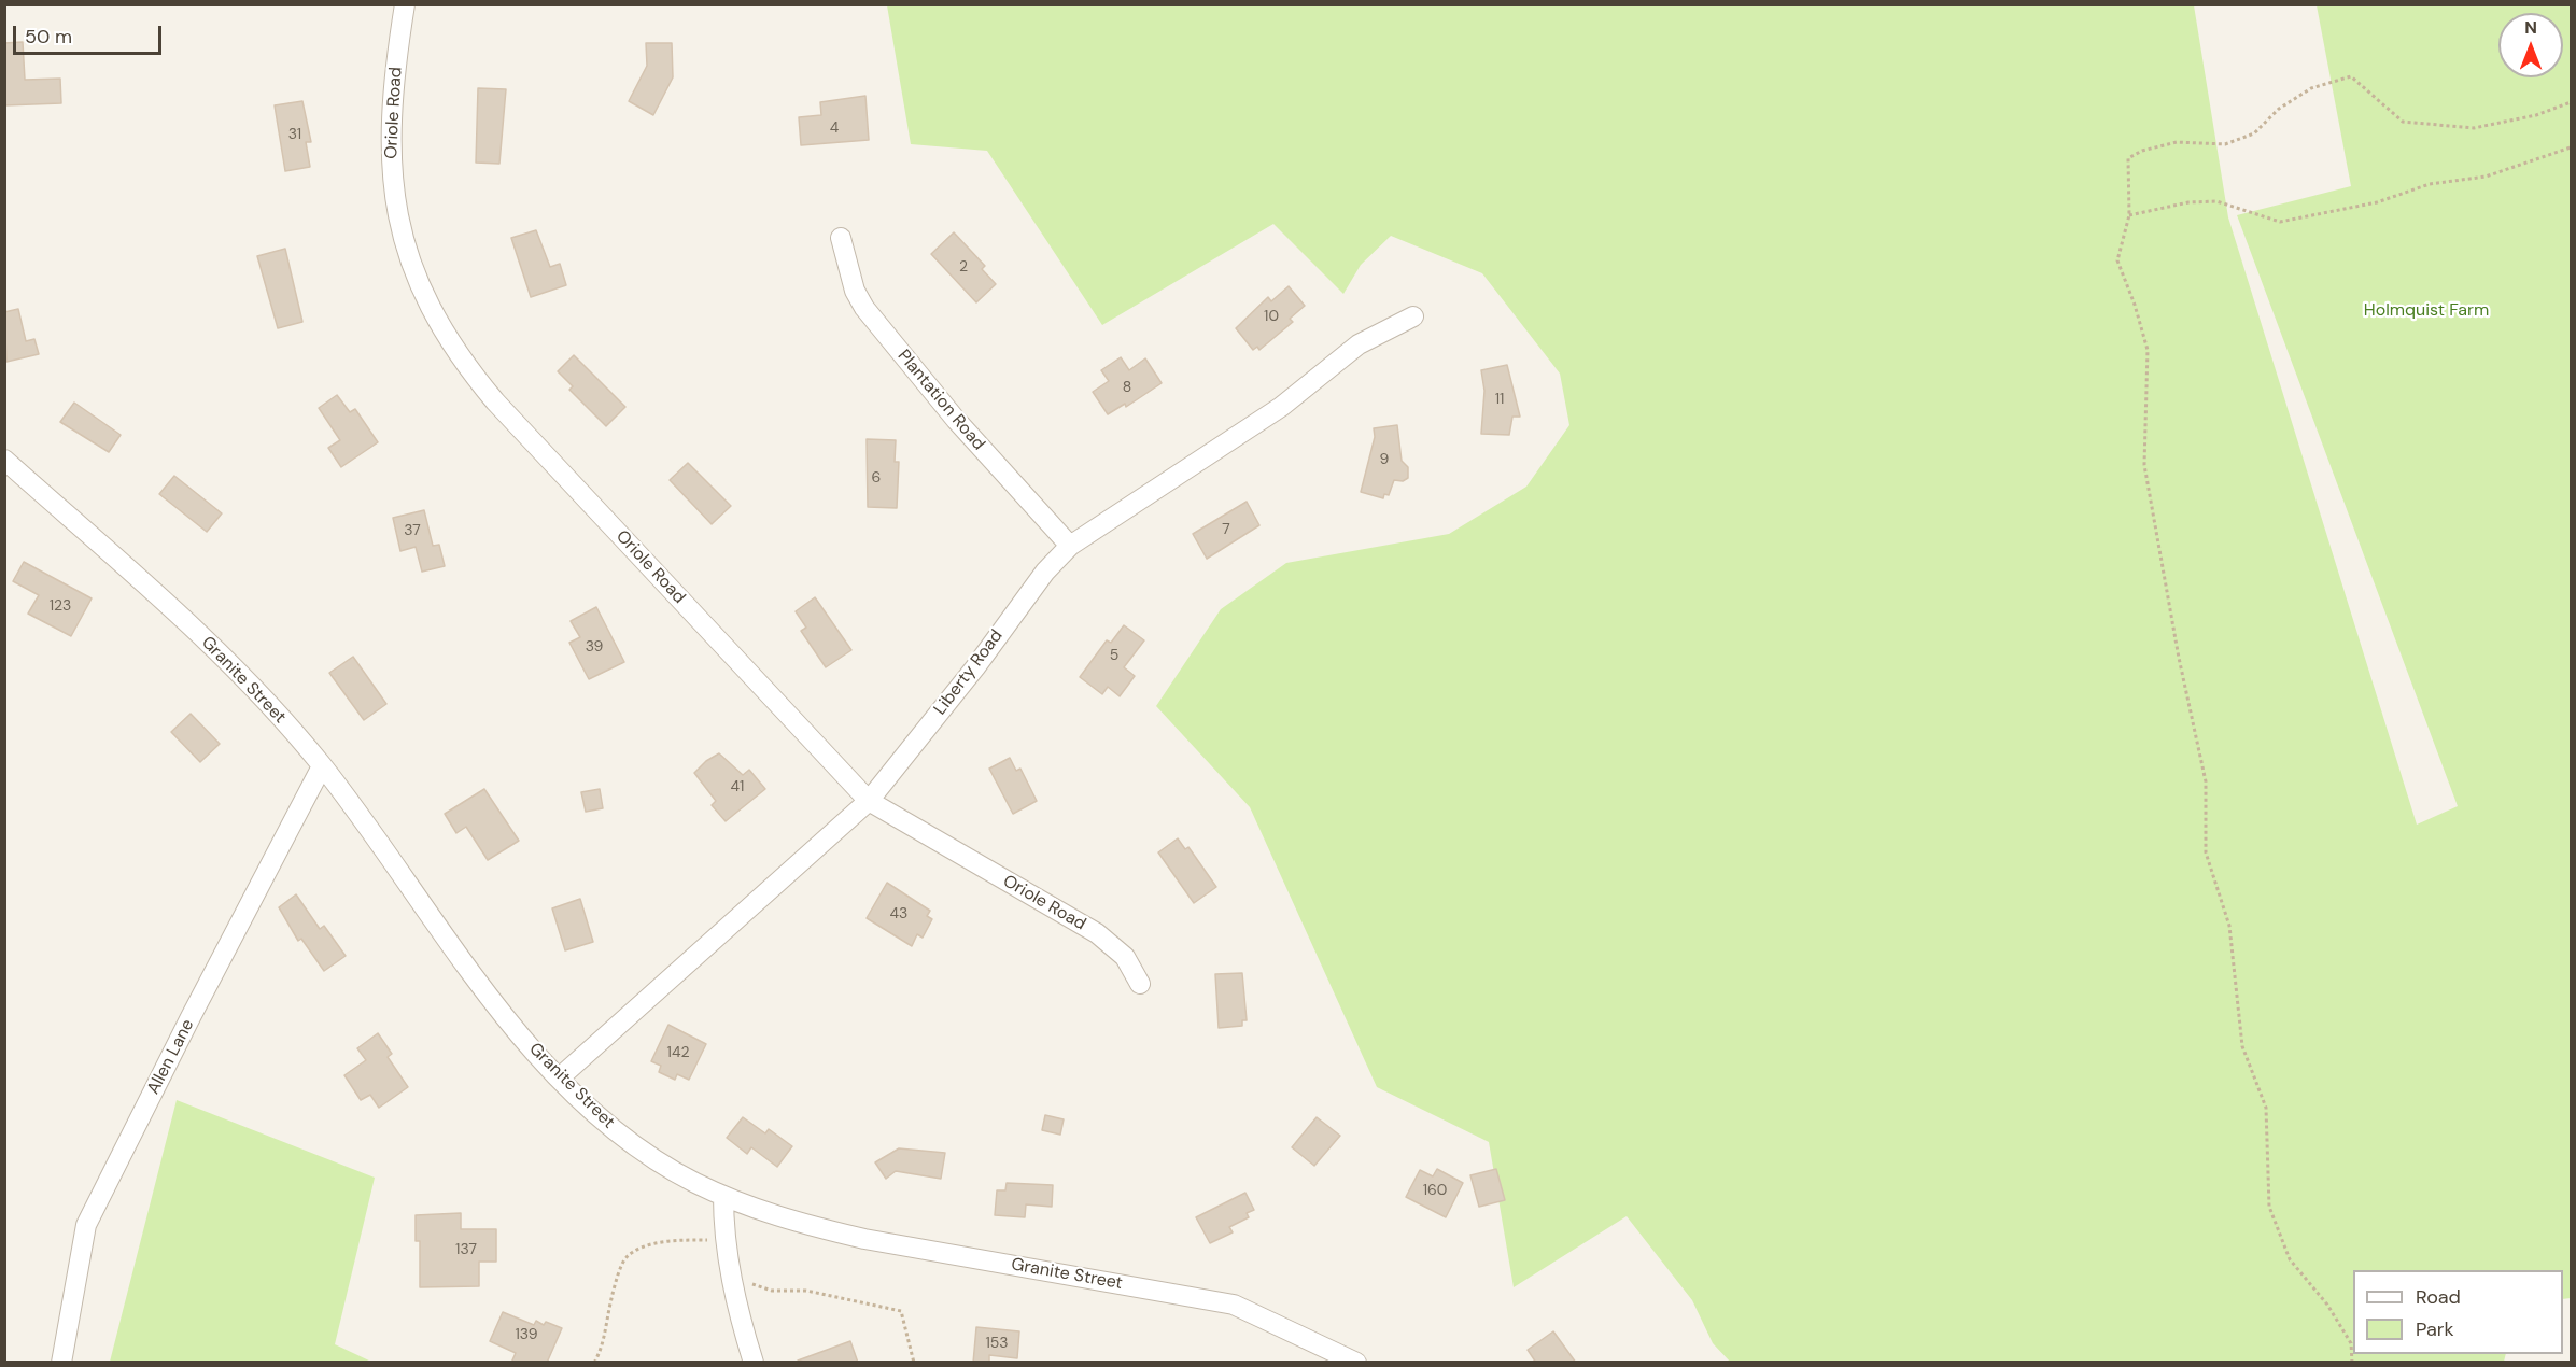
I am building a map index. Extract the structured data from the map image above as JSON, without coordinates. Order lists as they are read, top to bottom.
{
  "streets": {
    "street": [
      "Oriole Road",
      "Plantation Road",
      "Liberty Road",
      "Granite Street",
      "Allen Lane"
    ]
  },
  "crossings": [
    ["Oriole Road", "Liberty Road"],
    ["Plantation Road", "Liberty Road"],
    ["Liberty Road", "Granite Street"],
    ["Granite Street", "Allen Lane"]
  ],
  "parks": ["Holmquist Farm"],
  "house_numbers": [
    "4",
    "31",
    "2",
    "10",
    "8",
    "11",
    "9",
    "6",
    "7",
    "37",
    "123",
    "39",
    "5",
    "41",
    "43",
    "142",
    "160",
    "137",
    "139",
    "153"
  ],
  "legend": ["Road", "Park"],
  "scale_bar": "50 m",
  "north": "top"
}
